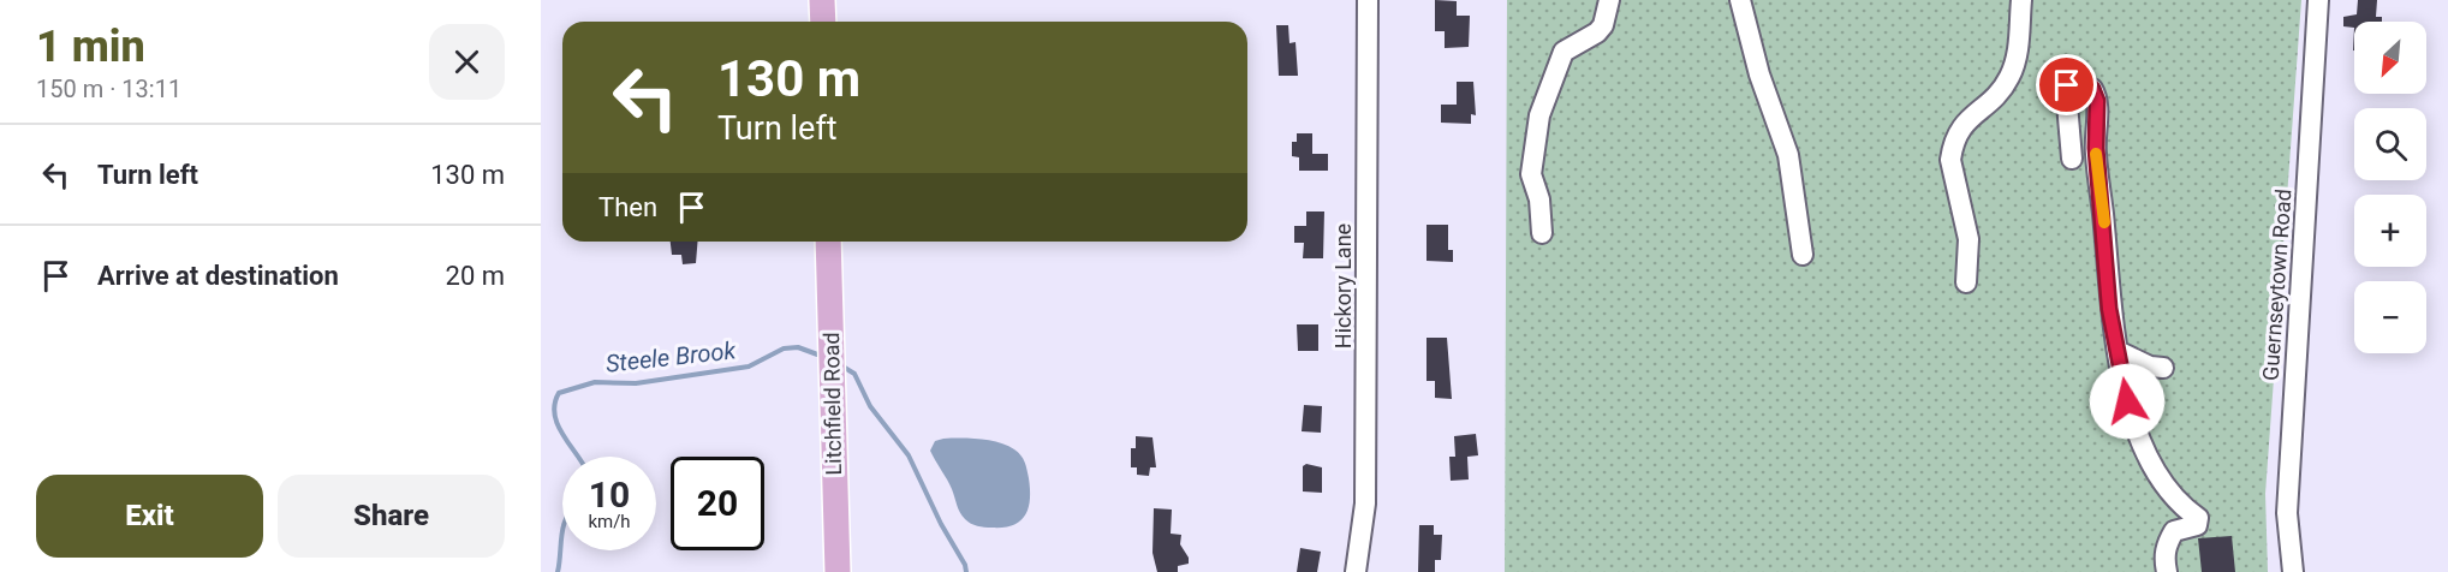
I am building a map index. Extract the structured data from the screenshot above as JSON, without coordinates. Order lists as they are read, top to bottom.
{
  "streets": {
    "main road": ["Litchfield Road"],
    "street": ["Guernseytown Road", "Hickory Lane"]
  },
  "water": ["Steele Brook"],
  "north": "bottom left",
  "page": {
    "heading": ["1 min", "150 m · 13:11"],
    "map_buttons": ["+", "−"],
    "turn": ["130 m", "Turn left"],
    "list": [
      {
        "name": "Turn left",
        "value": "130 m"
      },
      {
        "name": "Arrive at destination",
        "value": "20 m"
      }
    ],
    "then": "Then",
    "speed": "10 km/h",
    "limit": "20",
    "buttons": ["Exit", "Share"]
  }
}
